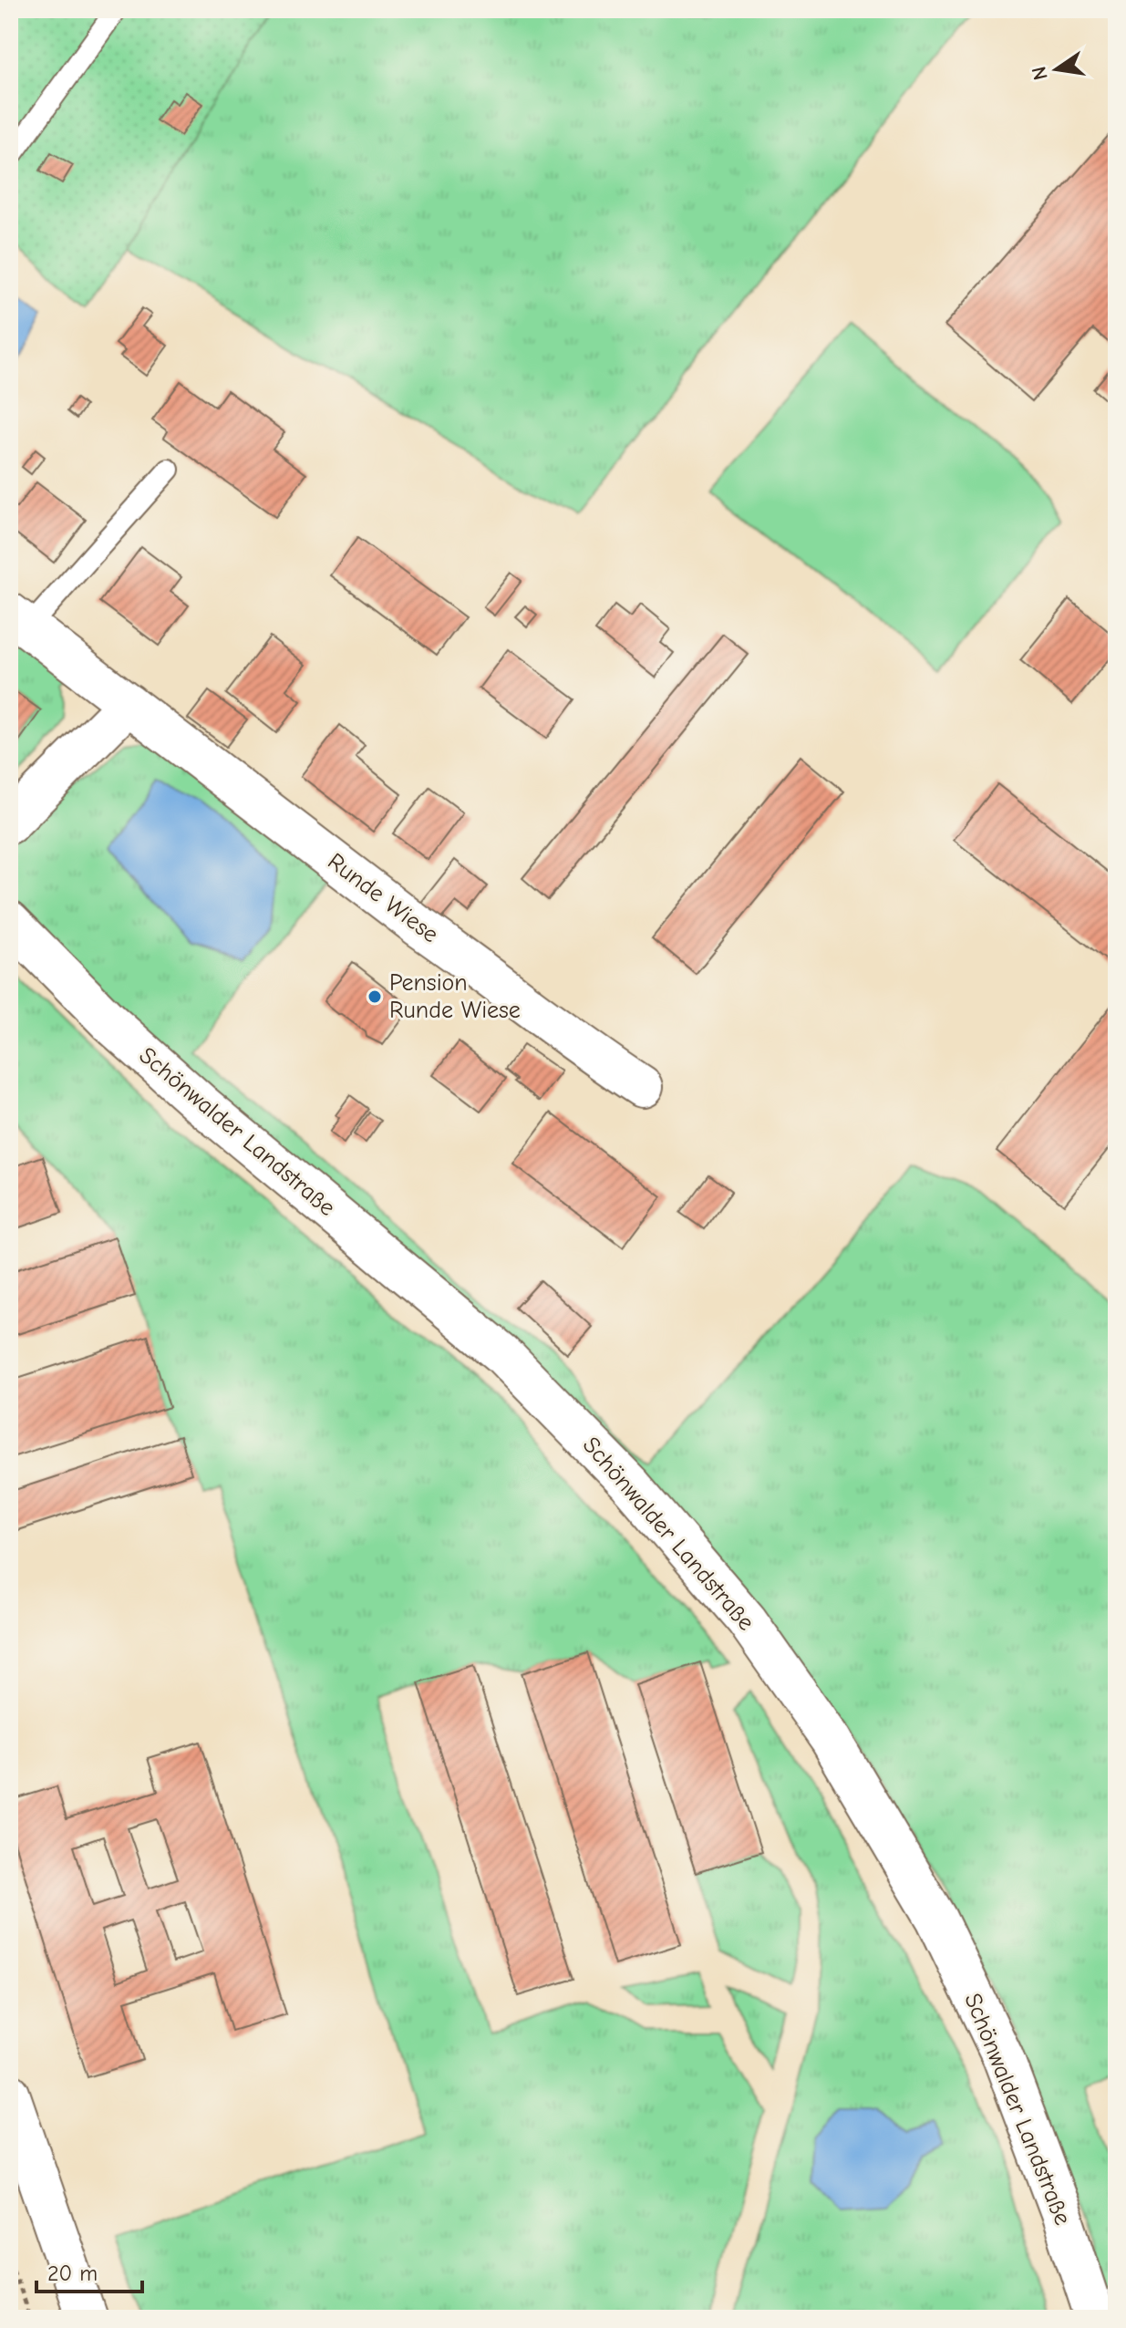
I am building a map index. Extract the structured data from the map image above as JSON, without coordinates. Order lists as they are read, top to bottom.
{
  "streets": {
    "main road": ["Runde Wiese", "Schönwalder Landstraße"]
  },
  "places": ["Pension Runde Wiese"],
  "scale_bar": "20 m",
  "north": "left"
}
